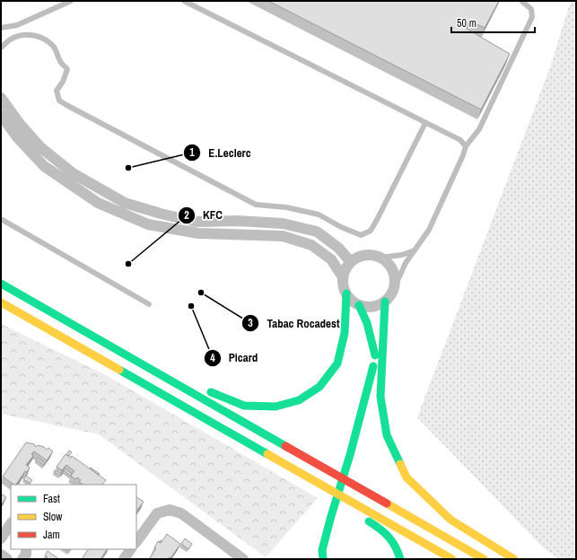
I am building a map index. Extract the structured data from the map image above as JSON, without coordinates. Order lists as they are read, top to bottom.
{
  "places": [
    "E.Leclerc",
    "KFC",
    "Tabac Rocadest",
    "Picard"
  ],
  "legend": ["Fast", "Slow", "Jam"],
  "scale_bar": "50 m"
}
